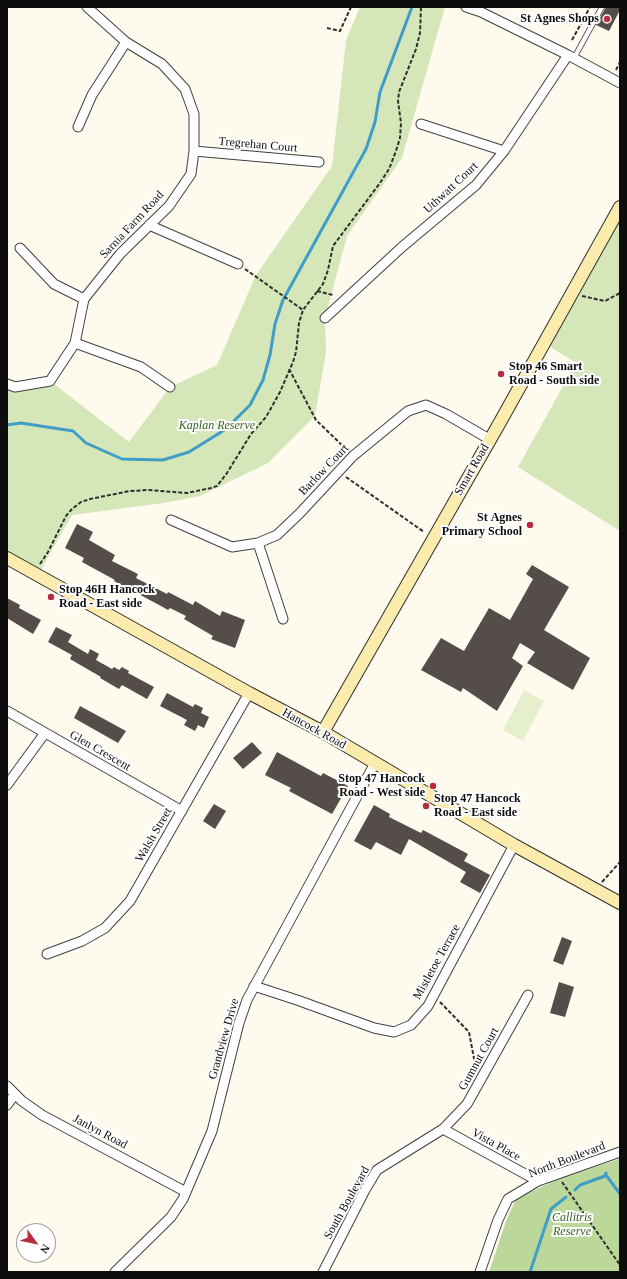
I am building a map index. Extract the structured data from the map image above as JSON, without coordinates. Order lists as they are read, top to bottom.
{
  "streets": {
    "main road": ["Smart Road", "Hancock Road"],
    "street": [
      "Tregrehan Court",
      "Uthwatt Court",
      "Sarnia Farm Road",
      "Barlow Court",
      "Glen Crescent",
      "Walsh Street",
      "Mistletoe Terrace",
      "Grandview Drive",
      "Gumnut Court",
      "Janlyn Road",
      "Vista Place",
      "North Boulevard",
      "South Boulevard"
    ]
  },
  "crossings": [
    ["Tregrehan Court", "Sarnia Farm Road"],
    ["Barlow Court", "Smart Road"],
    ["Smart Road", "Hancock Road"],
    ["Hancock Road", "Walsh Street"],
    ["Hancock Road", "Mistletoe Terrace"],
    ["Hancock Road", "Grandview Drive"],
    ["Glen Crescent", "Walsh Street"],
    ["Mistletoe Terrace", "Grandview Drive"],
    ["Grandview Drive", "Janlyn Road"],
    ["Gumnut Court", "Vista Place"],
    ["Gumnut Court", "South Boulevard"],
    ["Vista Place", "North Boulevard"],
    ["Vista Place", "South Boulevard"]
  ],
  "parks": ["Kaplan Reserve", "Callitris Reserve"],
  "places": [
    "St Agnes Shops",
    "Stop 46 Smart Road - South side",
    "St Agnes Primary School",
    "Stop 46H Hancock Road - East side",
    "Stop 47 Hancock Road - West side",
    "Stop 47 Hancock Road - East side"
  ],
  "north": "bottom right"
}
